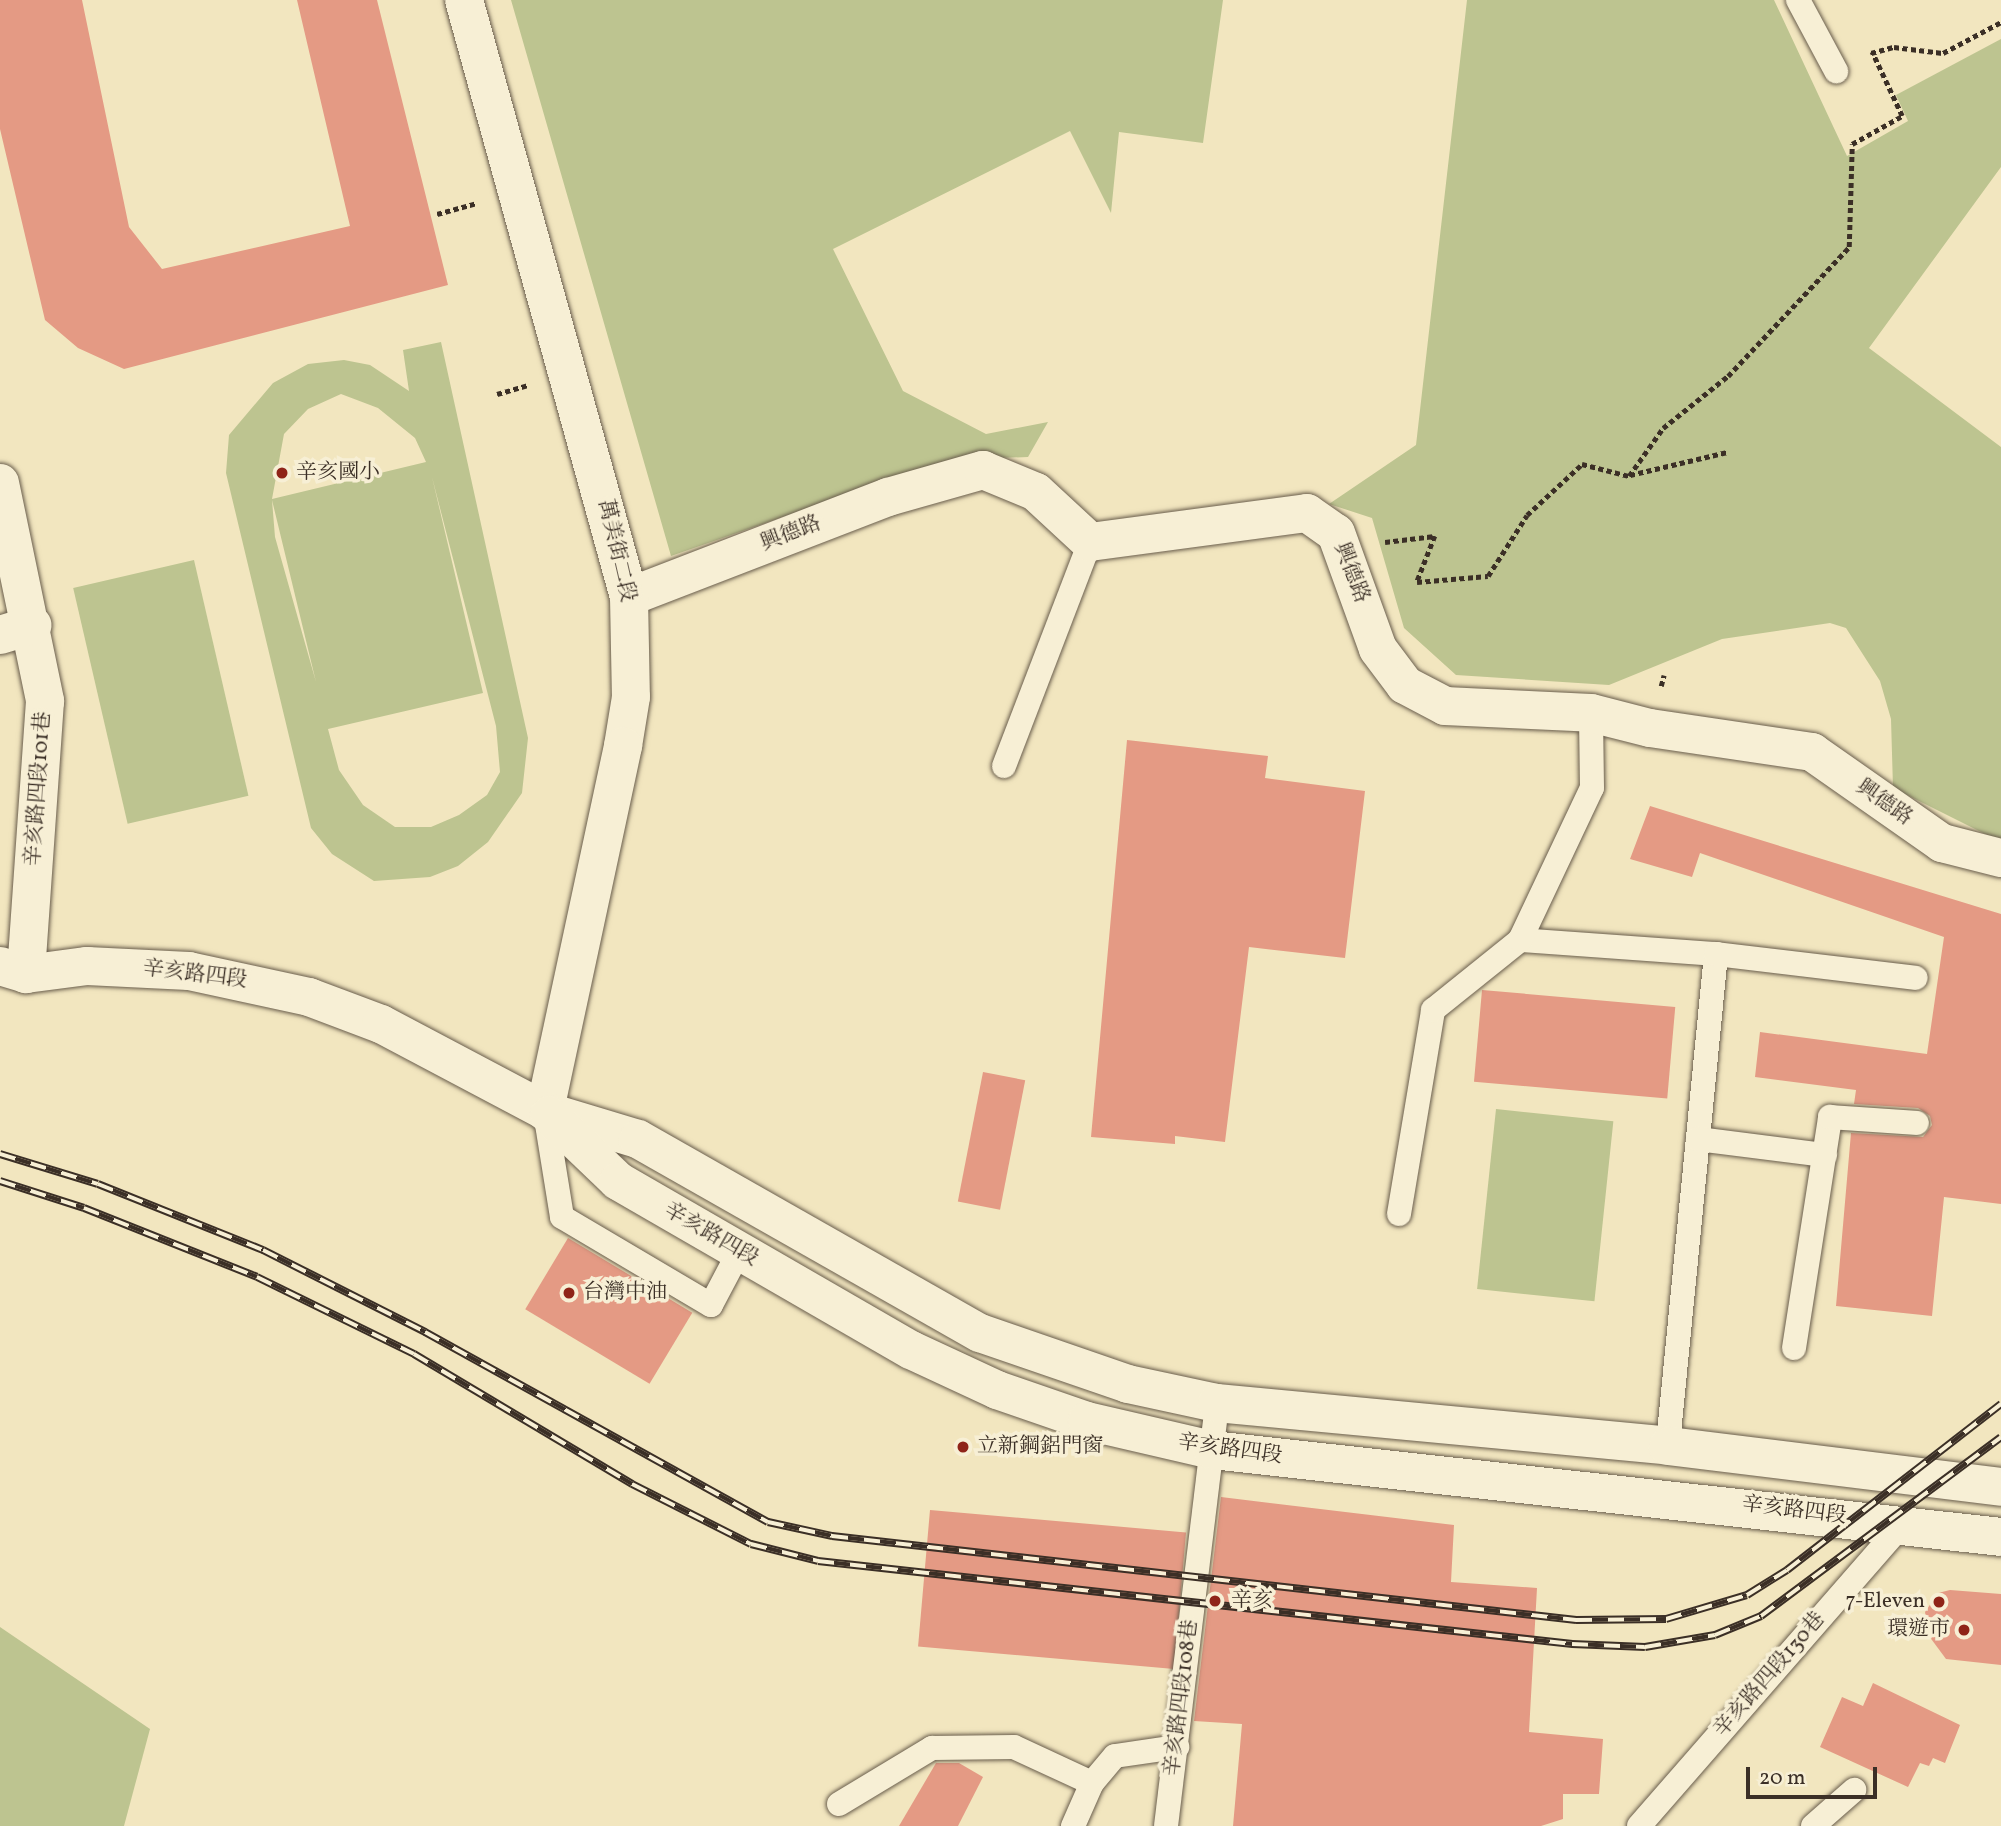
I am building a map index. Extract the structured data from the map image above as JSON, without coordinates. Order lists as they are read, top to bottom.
{
  "streets": {
    "main road": [
      "興德路",
      "萬美街二段",
      "辛亥路四段101巷",
      "辛亥路四段"
    ],
    "lane": ["辛亥路四段130巷", "辛亥路四段108巷"]
  },
  "crossings": [
    ["興德路", "萬美街二段"],
    ["萬美街二段", "辛亥路四段"],
    ["辛亥路四段101巷", "辛亥路四段"],
    ["辛亥路四段", "辛亥路四段130巷"],
    ["辛亥路四段", "辛亥路四段108巷"]
  ],
  "places": [
    "辛亥國小",
    "台灣中油",
    "立新鋼鋁門窗",
    "辛亥",
    "7-Eleven",
    "環遊市"
  ],
  "scale_bar": "20 m"
}
